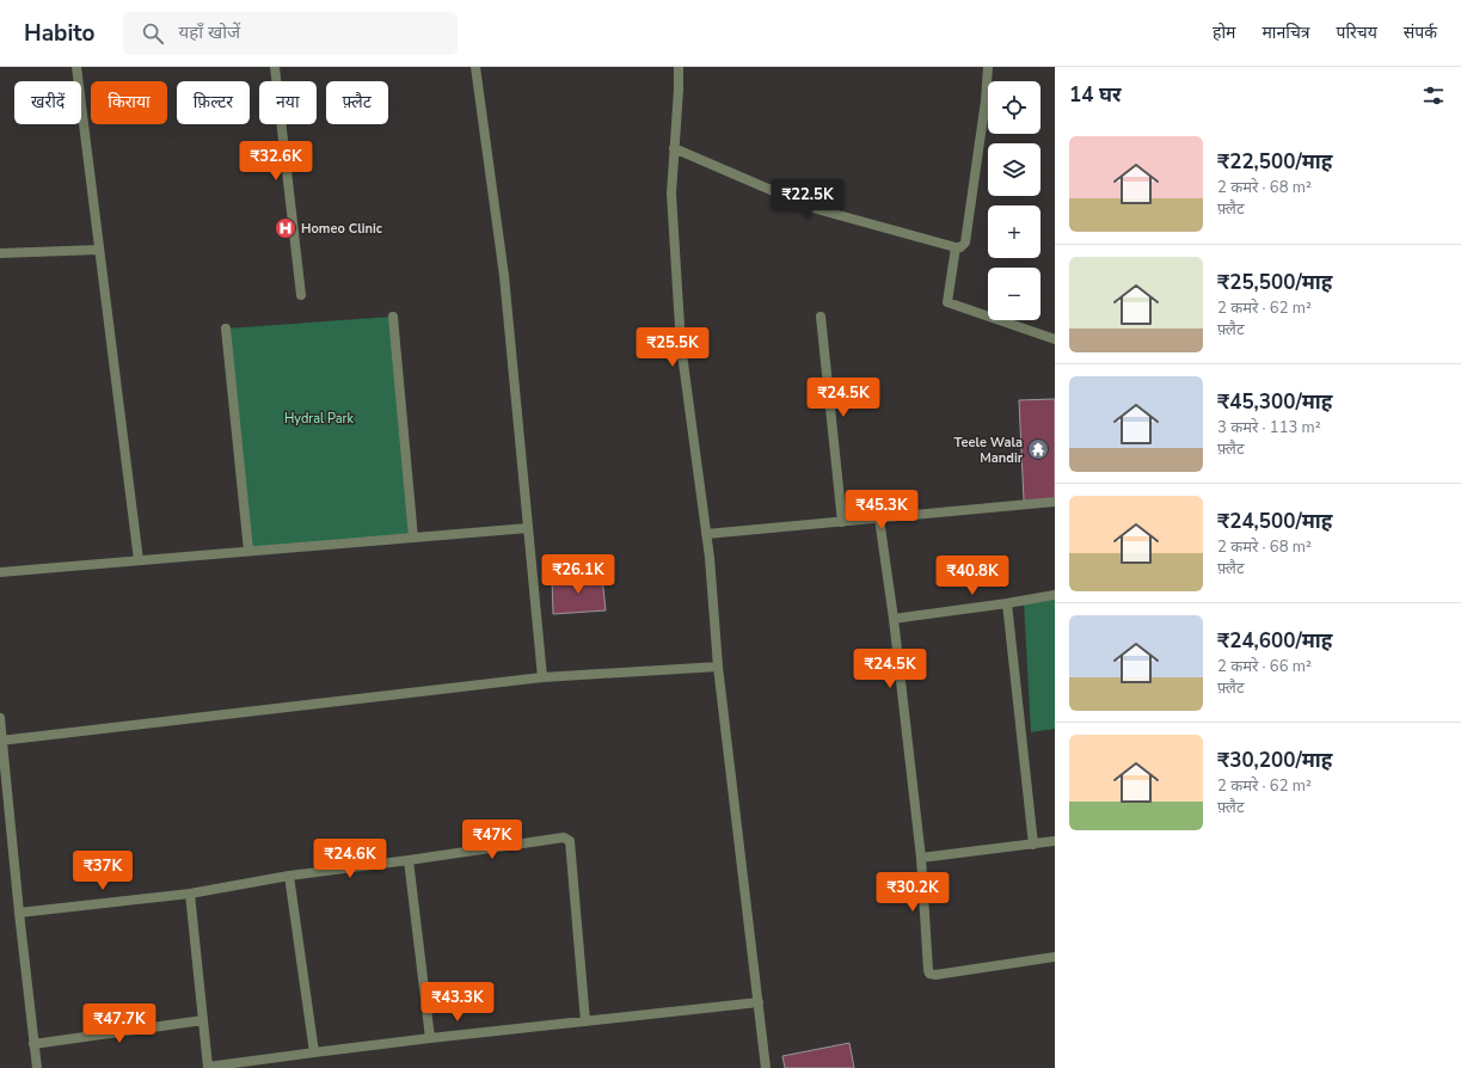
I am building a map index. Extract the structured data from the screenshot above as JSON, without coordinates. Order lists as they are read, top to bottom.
{
  "parks": ["Hydral Park"],
  "places": {
    "hospital": ["Homeo Clinic"],
    "temple": ["Teele Wala Mandir"]
  },
  "page": {
    "header": "Habito",
    "search": "यहाँ खोजें",
    "nav": [
      "होम",
      "मानचित्र",
      "परिचय",
      "संपर्क"
    ],
    "heading": "14 घर",
    "map_buttons": ["+", "−"],
    "chip": [
      "खरीदें",
      "किराया",
      "फ़िल्टर",
      "नया",
      "फ़्लैट"
    ],
    "list": [
      {
        "name": "₹22,500/माह",
        "note": "2 कमरे · 68 m² · फ़्लैट"
      },
      {
        "name": "₹25,500/माह",
        "note": "2 कमरे · 62 m² · फ़्लैट"
      },
      {
        "name": "₹45,300/माह",
        "note": "3 कमरे · 113 m² · फ़्लैट"
      },
      {
        "name": "₹24,500/माह",
        "note": "2 कमरे · 68 m² · फ़्लैट"
      },
      {
        "name": "₹24,600/माह",
        "note": "2 कमरे · 66 m² · फ़्लैट"
      },
      {
        "name": "₹30,200/माह",
        "note": "2 कमरे · 62 m² · फ़्लैट"
      }
    ],
    "price": [
      "₹32.6K",
      "₹22.5K",
      "₹25.5K",
      "₹24.5K",
      "₹45.3K",
      "₹26.1K",
      "₹40.8K",
      "₹24.5K",
      "₹47K",
      "₹24.6K",
      "₹37K",
      "₹30.2K",
      "₹43.3K",
      "₹47.7K"
    ]
  }
}
